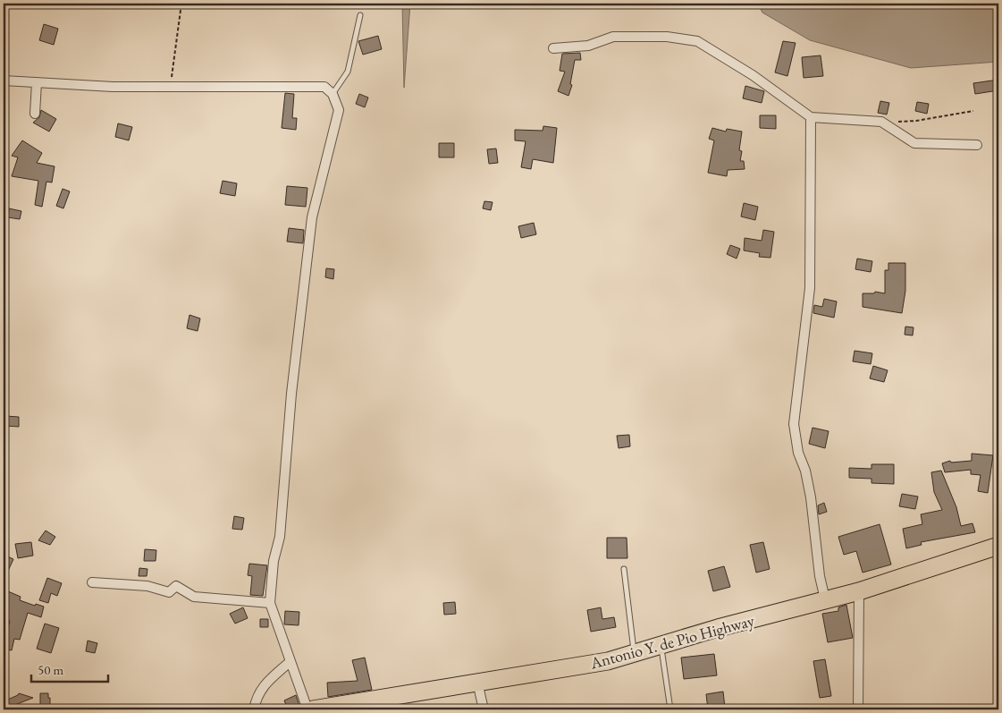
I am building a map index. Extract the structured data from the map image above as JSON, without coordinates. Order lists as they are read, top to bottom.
{
  "streets": {
    "highway": ["Antonio Y. de Pio Highway"]
  },
  "scale_bar": "50 m"
}
